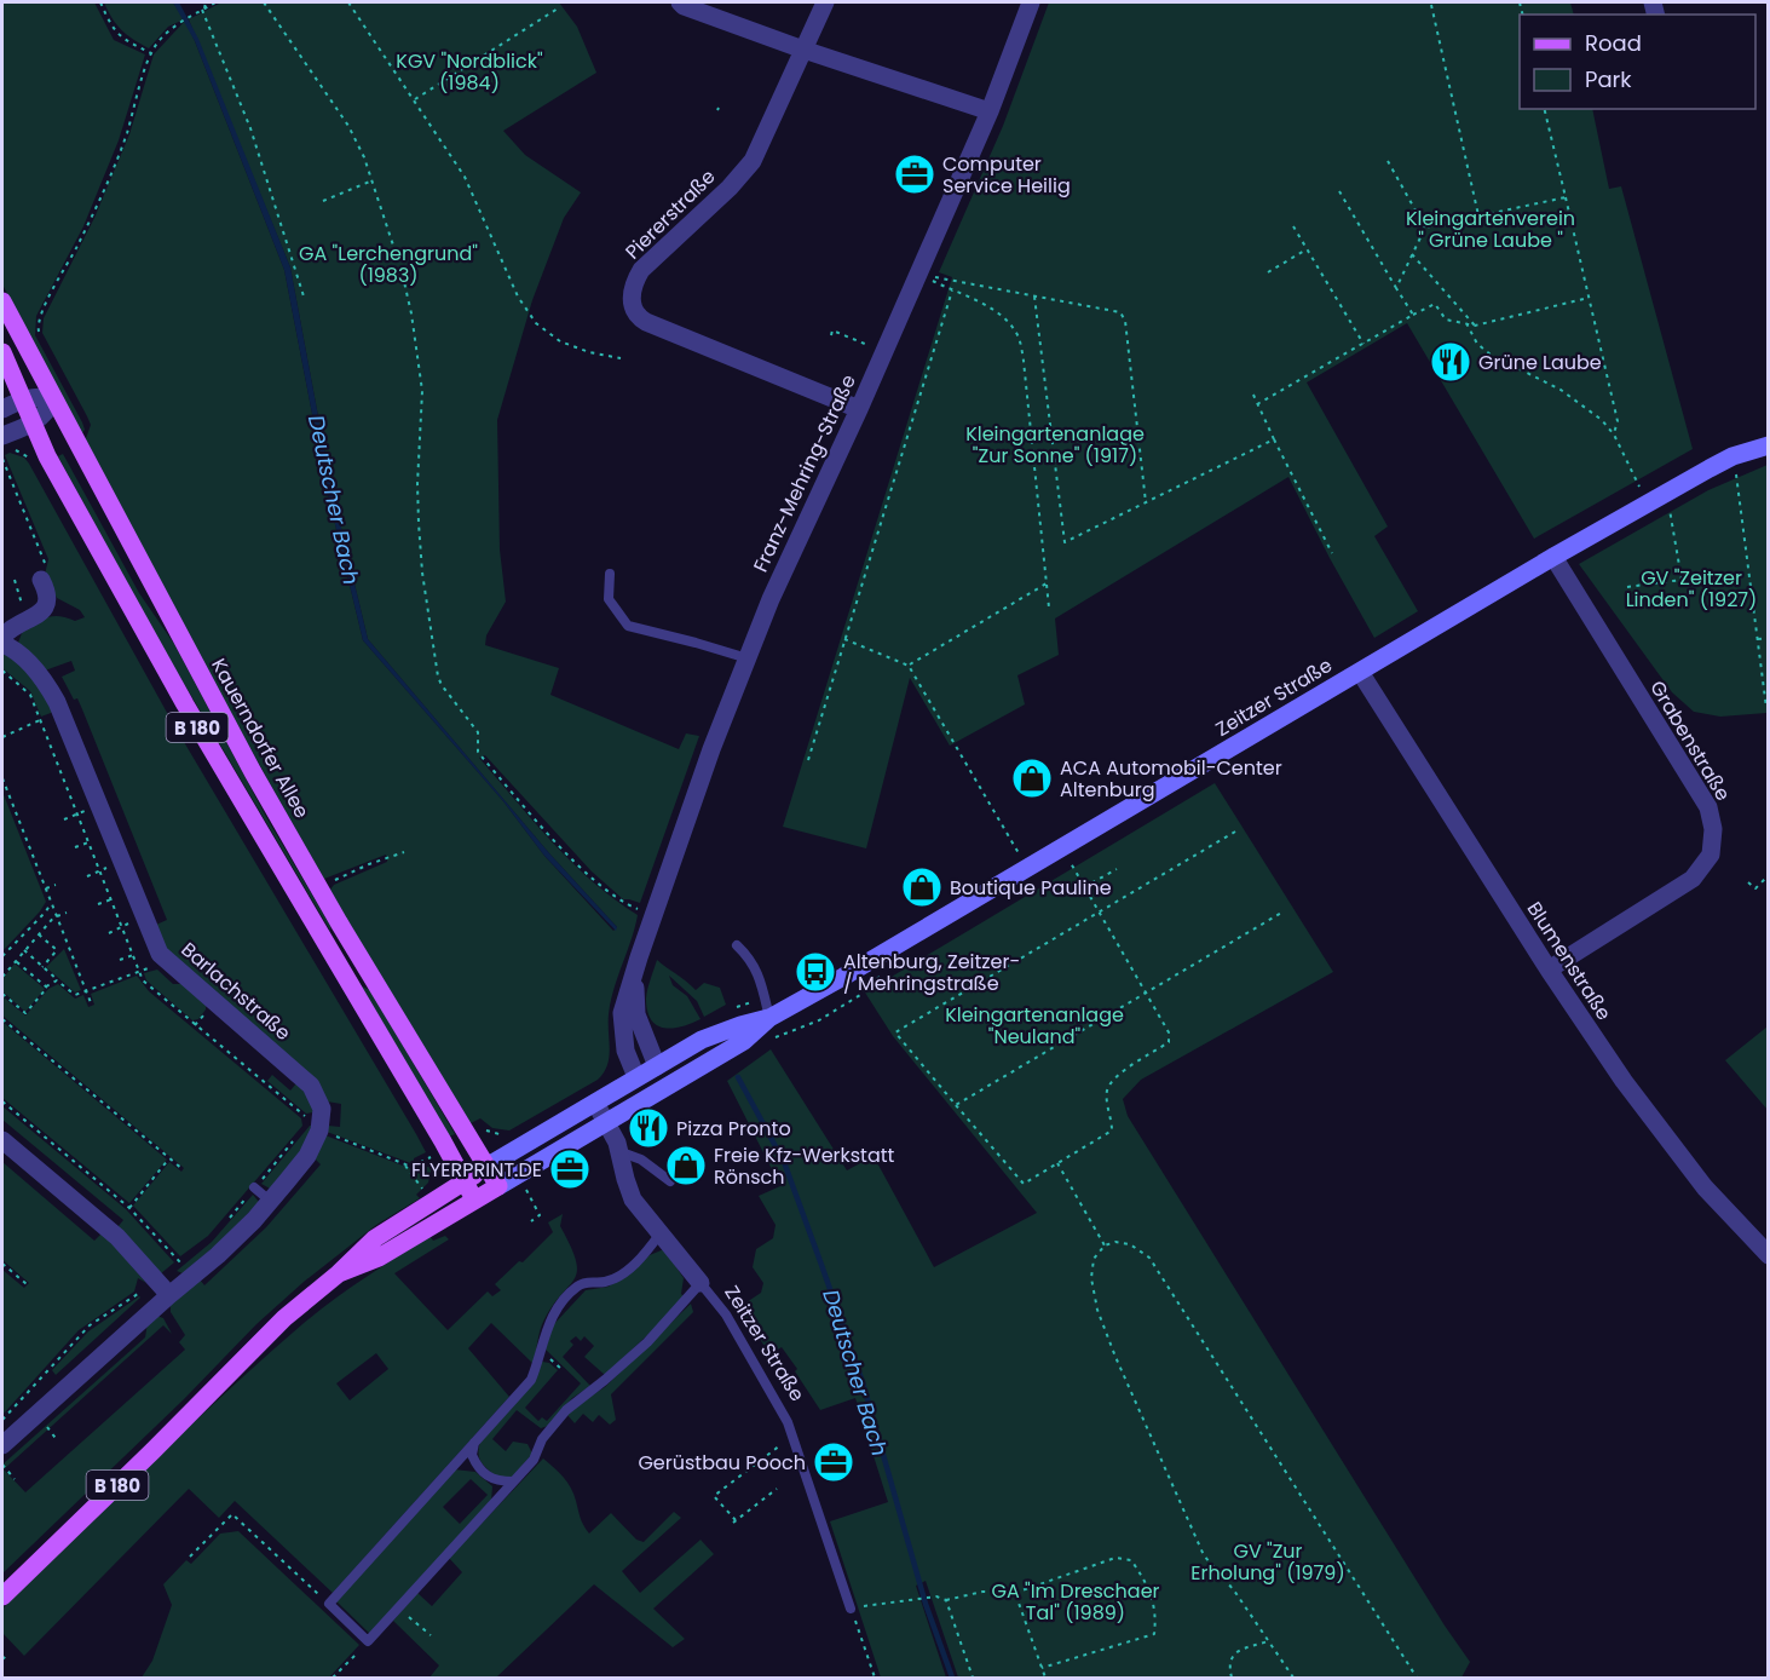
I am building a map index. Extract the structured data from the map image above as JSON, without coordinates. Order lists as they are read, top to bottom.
{
  "streets": {
    "main road": [
      "Franz-Mehring-Straße",
      "Zeitzer Straße",
      "B 180",
      "Kauerndorfer Allee"
    ],
    "street": [
      "Piererstraße",
      "Grabenstraße",
      "Blumenstraße",
      "Barlachstraße"
    ]
  },
  "crossings": [
    ["Piererstraße", "Franz-Mehring-Straße"],
    ["Franz-Mehring-Straße", "Zeitzer Straße"],
    ["Zeitzer Straße", "B 180"],
    ["Zeitzer Straße", "Kauerndorfer Allee"],
    ["Zeitzer Straße", "Grabenstraße"],
    ["Zeitzer Straße", "Blumenstraße"],
    ["Grabenstraße", "Blumenstraße"]
  ],
  "water": ["Deutscher Bach"],
  "parks": [
    "KGV \"Nordblick\" (1984)",
    "Kleingartenverein \" Grüne Laube \"",
    "GA \"Lerchengrund\" (1983)",
    "Kleingartenanlage \"Zur Sonne\" (1917)",
    "GV \"Zeitzer Linden\" (1927)",
    "Kleingartenanlage \"Neuland\"",
    "GV \"Zur Erholung\" (1979)",
    "GA \"Im Dreschaer Tal\" (1989)"
  ],
  "places": {
    "office": ["Computer Service Heilig", "FLYERPRINT.DE", "Gerüstbau Pooch"],
    "restaurant": ["Grüne Laube", "Pizza Pronto"],
    "shop": ["ACA Automobil-Center Altenburg", "Boutique Pauline", "Freie Kfz-Werkstatt Rönsch"],
    "bus stop": ["Altenburg, Zeitzer- / Mehringstraße"]
  },
  "legend": ["Road", "Park"]
}
